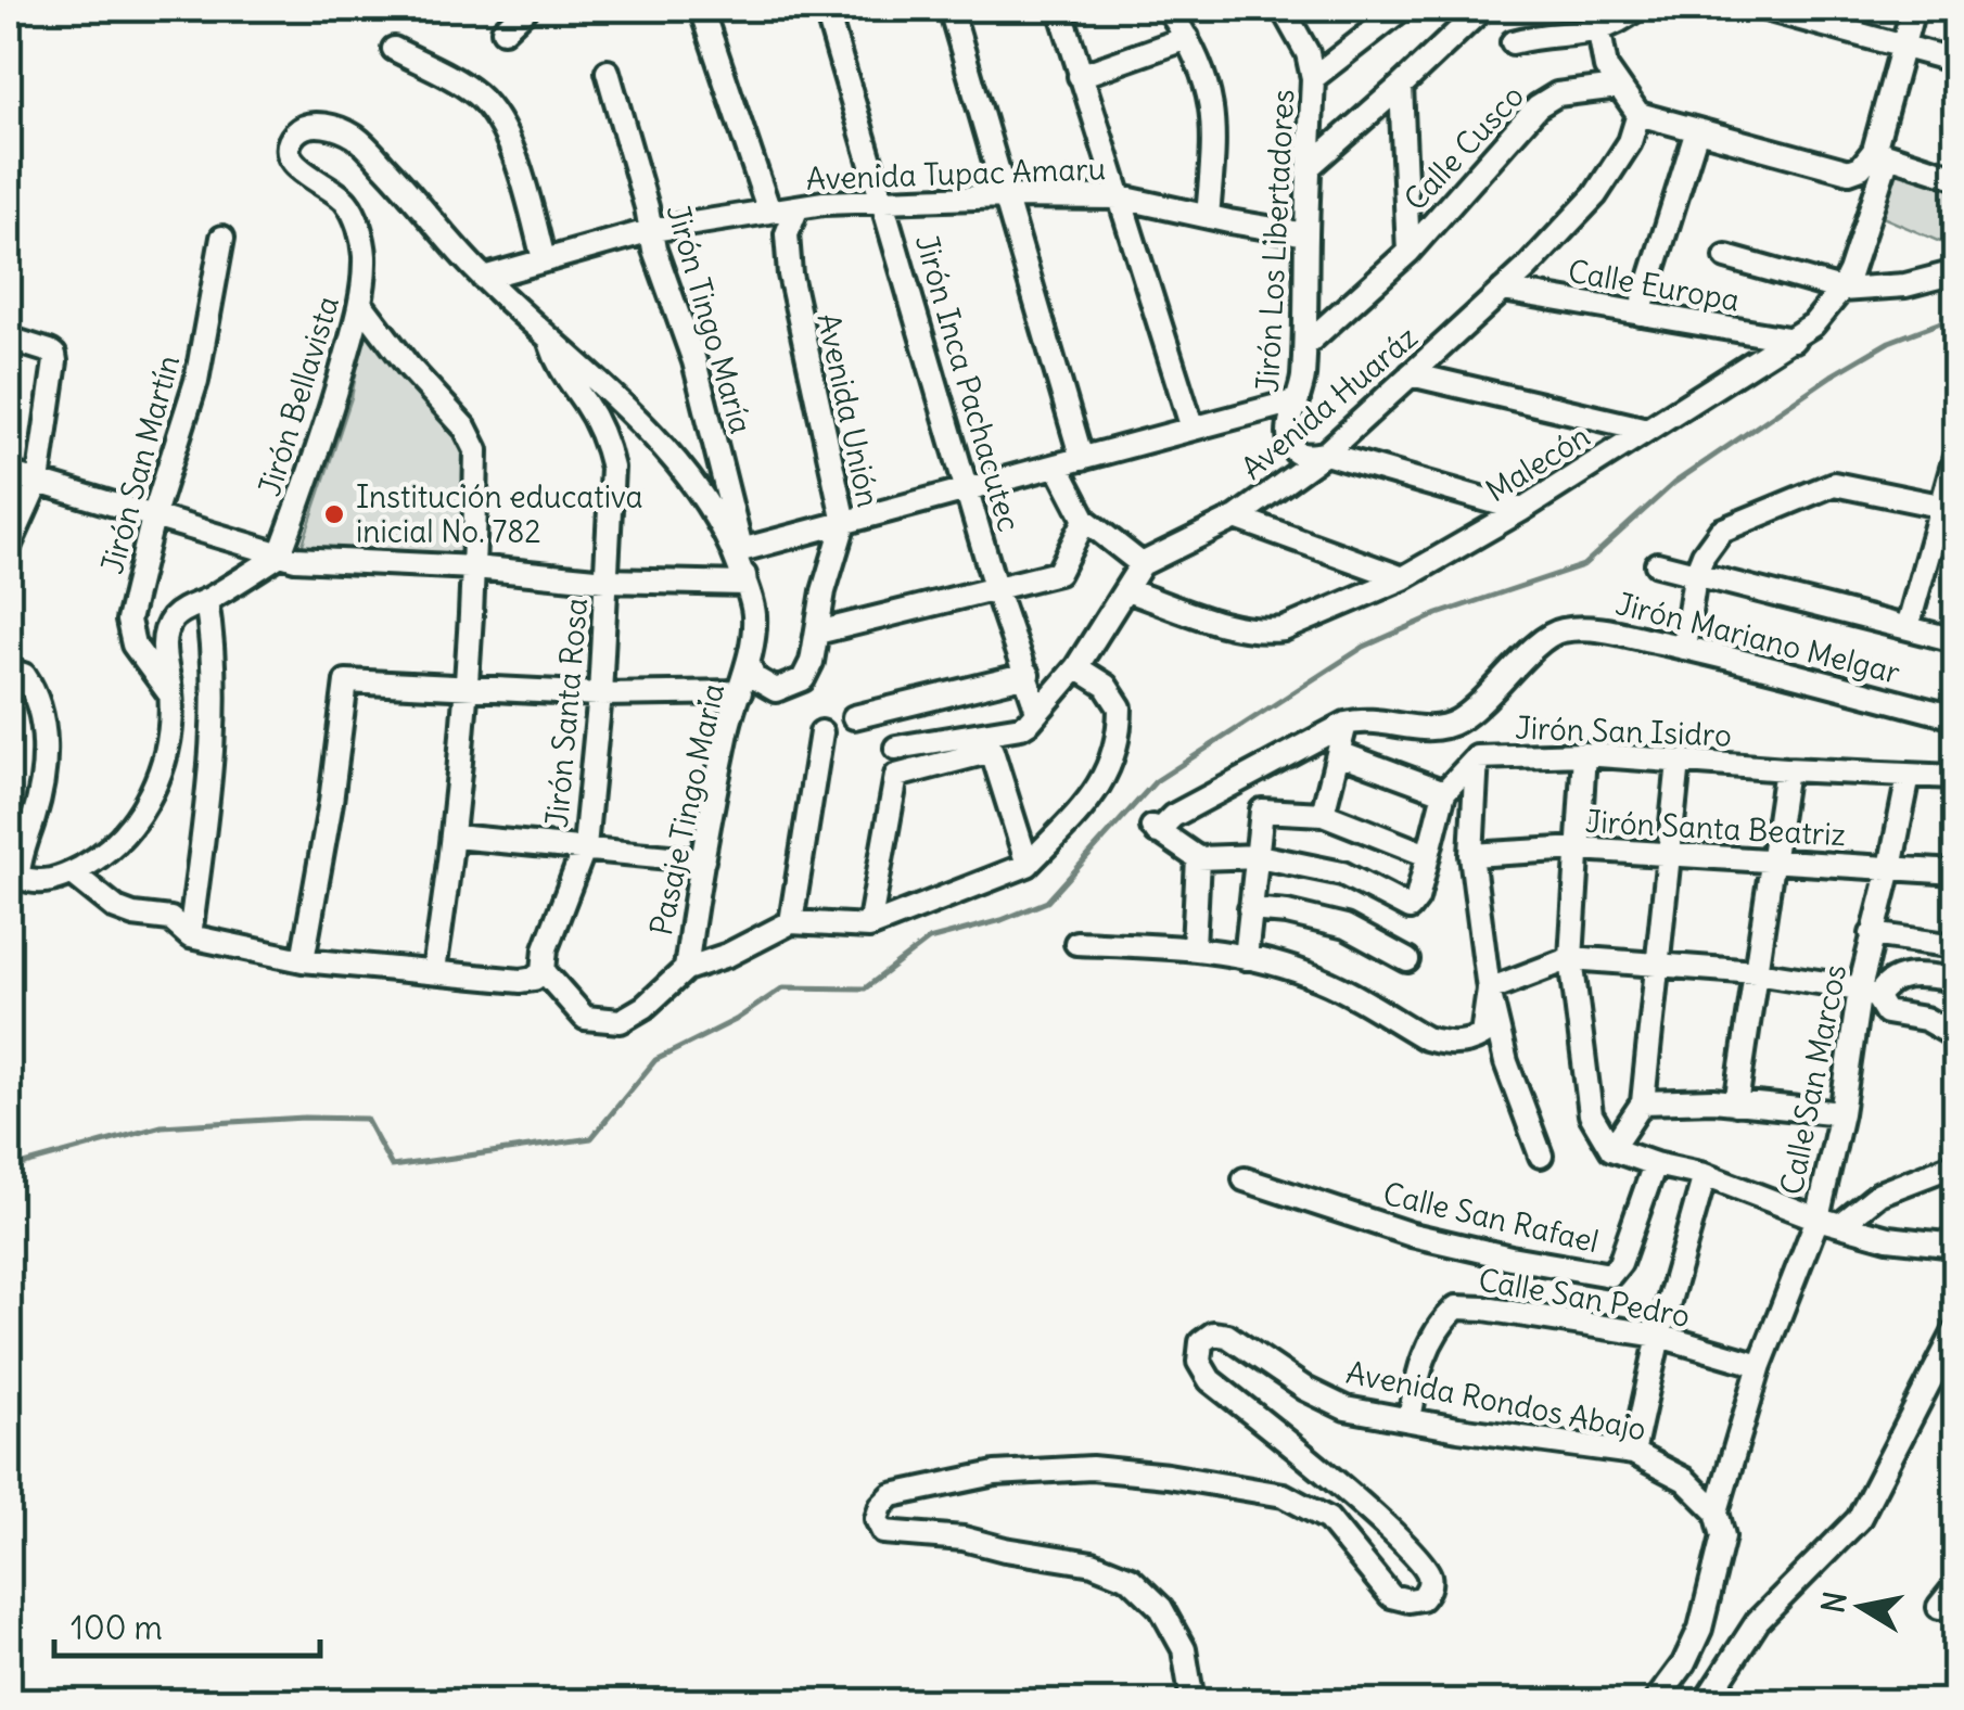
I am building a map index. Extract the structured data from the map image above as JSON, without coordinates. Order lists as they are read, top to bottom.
{
  "streets": {
    "street": [
      "Calle Cusco",
      "Avenida Tupac Amaru",
      "Jirón Los Libertadores",
      "Calle Europa",
      "Jirón Tingo María",
      "Jirón Inca Pachacutec",
      "Jirón Bellavista",
      "Avenida Huaráz",
      "Avenida Unión",
      "Malecón",
      "Jirón San Martín",
      "Jirón Mariano Melgar",
      "Jirón Santa Rosa",
      "Jirón San Isidro",
      "Pasaje Tingo María",
      "Jirón Santa Beatriz",
      "Calle San Marcos",
      "Calle San Rafael",
      "Calle San Pedro",
      "Avenida Rondos Abajo"
    ]
  },
  "crossings": [
    ["Calle Cusco", "Jirón Los Libertadores"],
    ["Avenida Tupac Amaru", "Jirón Los Libertadores"],
    ["Avenida Tupac Amaru", "Jirón Tingo María"],
    ["Avenida Tupac Amaru", "Jirón Inca Pachacutec"],
    ["Avenida Tupac Amaru", "Jirón Bellavista"],
    ["Avenida Tupac Amaru", "Avenida Unión"],
    ["Jirón Los Libertadores", "Avenida Huaráz"],
    ["Calle Europa", "Avenida Huaráz"],
    ["Calle Europa", "Malecón"],
    ["Jirón Tingo María", "Jirón Bellavista"],
    ["Jirón Bellavista", "Avenida Unión"],
    ["Jirón Bellavista", "Jirón Santa Rosa"],
    ["Jirón Bellavista", "Pasaje Tingo María"],
    ["Avenida Unión", "Pasaje Tingo María"],
    ["Jirón Mariano Melgar", "Jirón San Isidro"],
    ["Jirón Santa Rosa", "Pasaje Tingo María"],
    ["Jirón San Isidro", "Calle San Marcos"],
    ["Jirón Santa Beatriz", "Calle San Marcos"],
    ["Calle San Marcos", "Calle San Pedro"],
    ["Calle San Marcos", "Avenida Rondos Abajo"],
    ["Calle San Pedro", "Avenida Rondos Abajo"]
  ],
  "places": ["Institución educativa inicial No. 782"],
  "scale_bar": "100 m",
  "north": "left"
}
